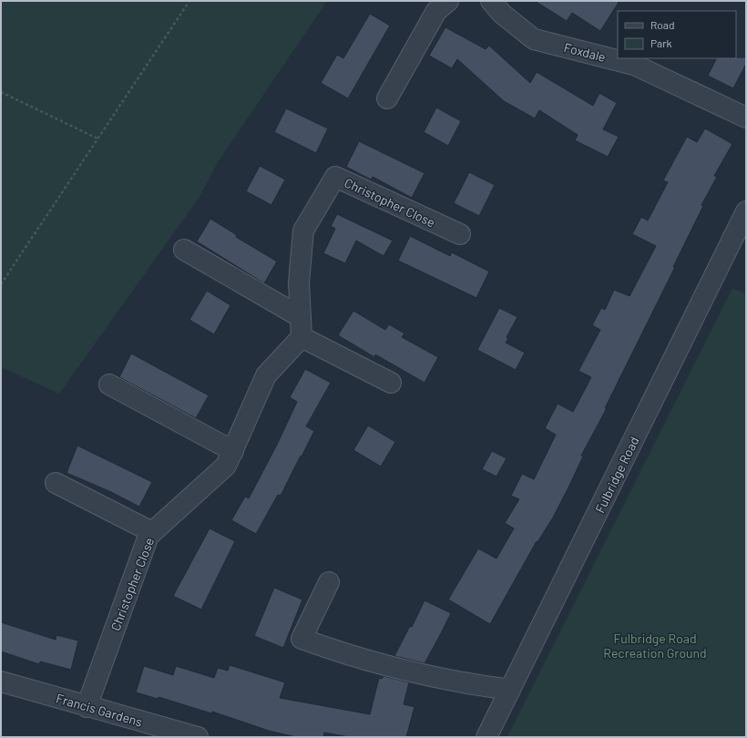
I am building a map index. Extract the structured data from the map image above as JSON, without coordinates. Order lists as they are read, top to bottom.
{
  "streets": {
    "street": [
      "Foxdale",
      "Christopher Close",
      "Fulbridge Road",
      "Francis Gardens"
    ]
  },
  "crossings": [
    ["Christopher Close", "Francis Gardens"]
  ],
  "parks": ["Fulbridge Road Recreation Ground"],
  "legend": ["Road", "Park"]
}
